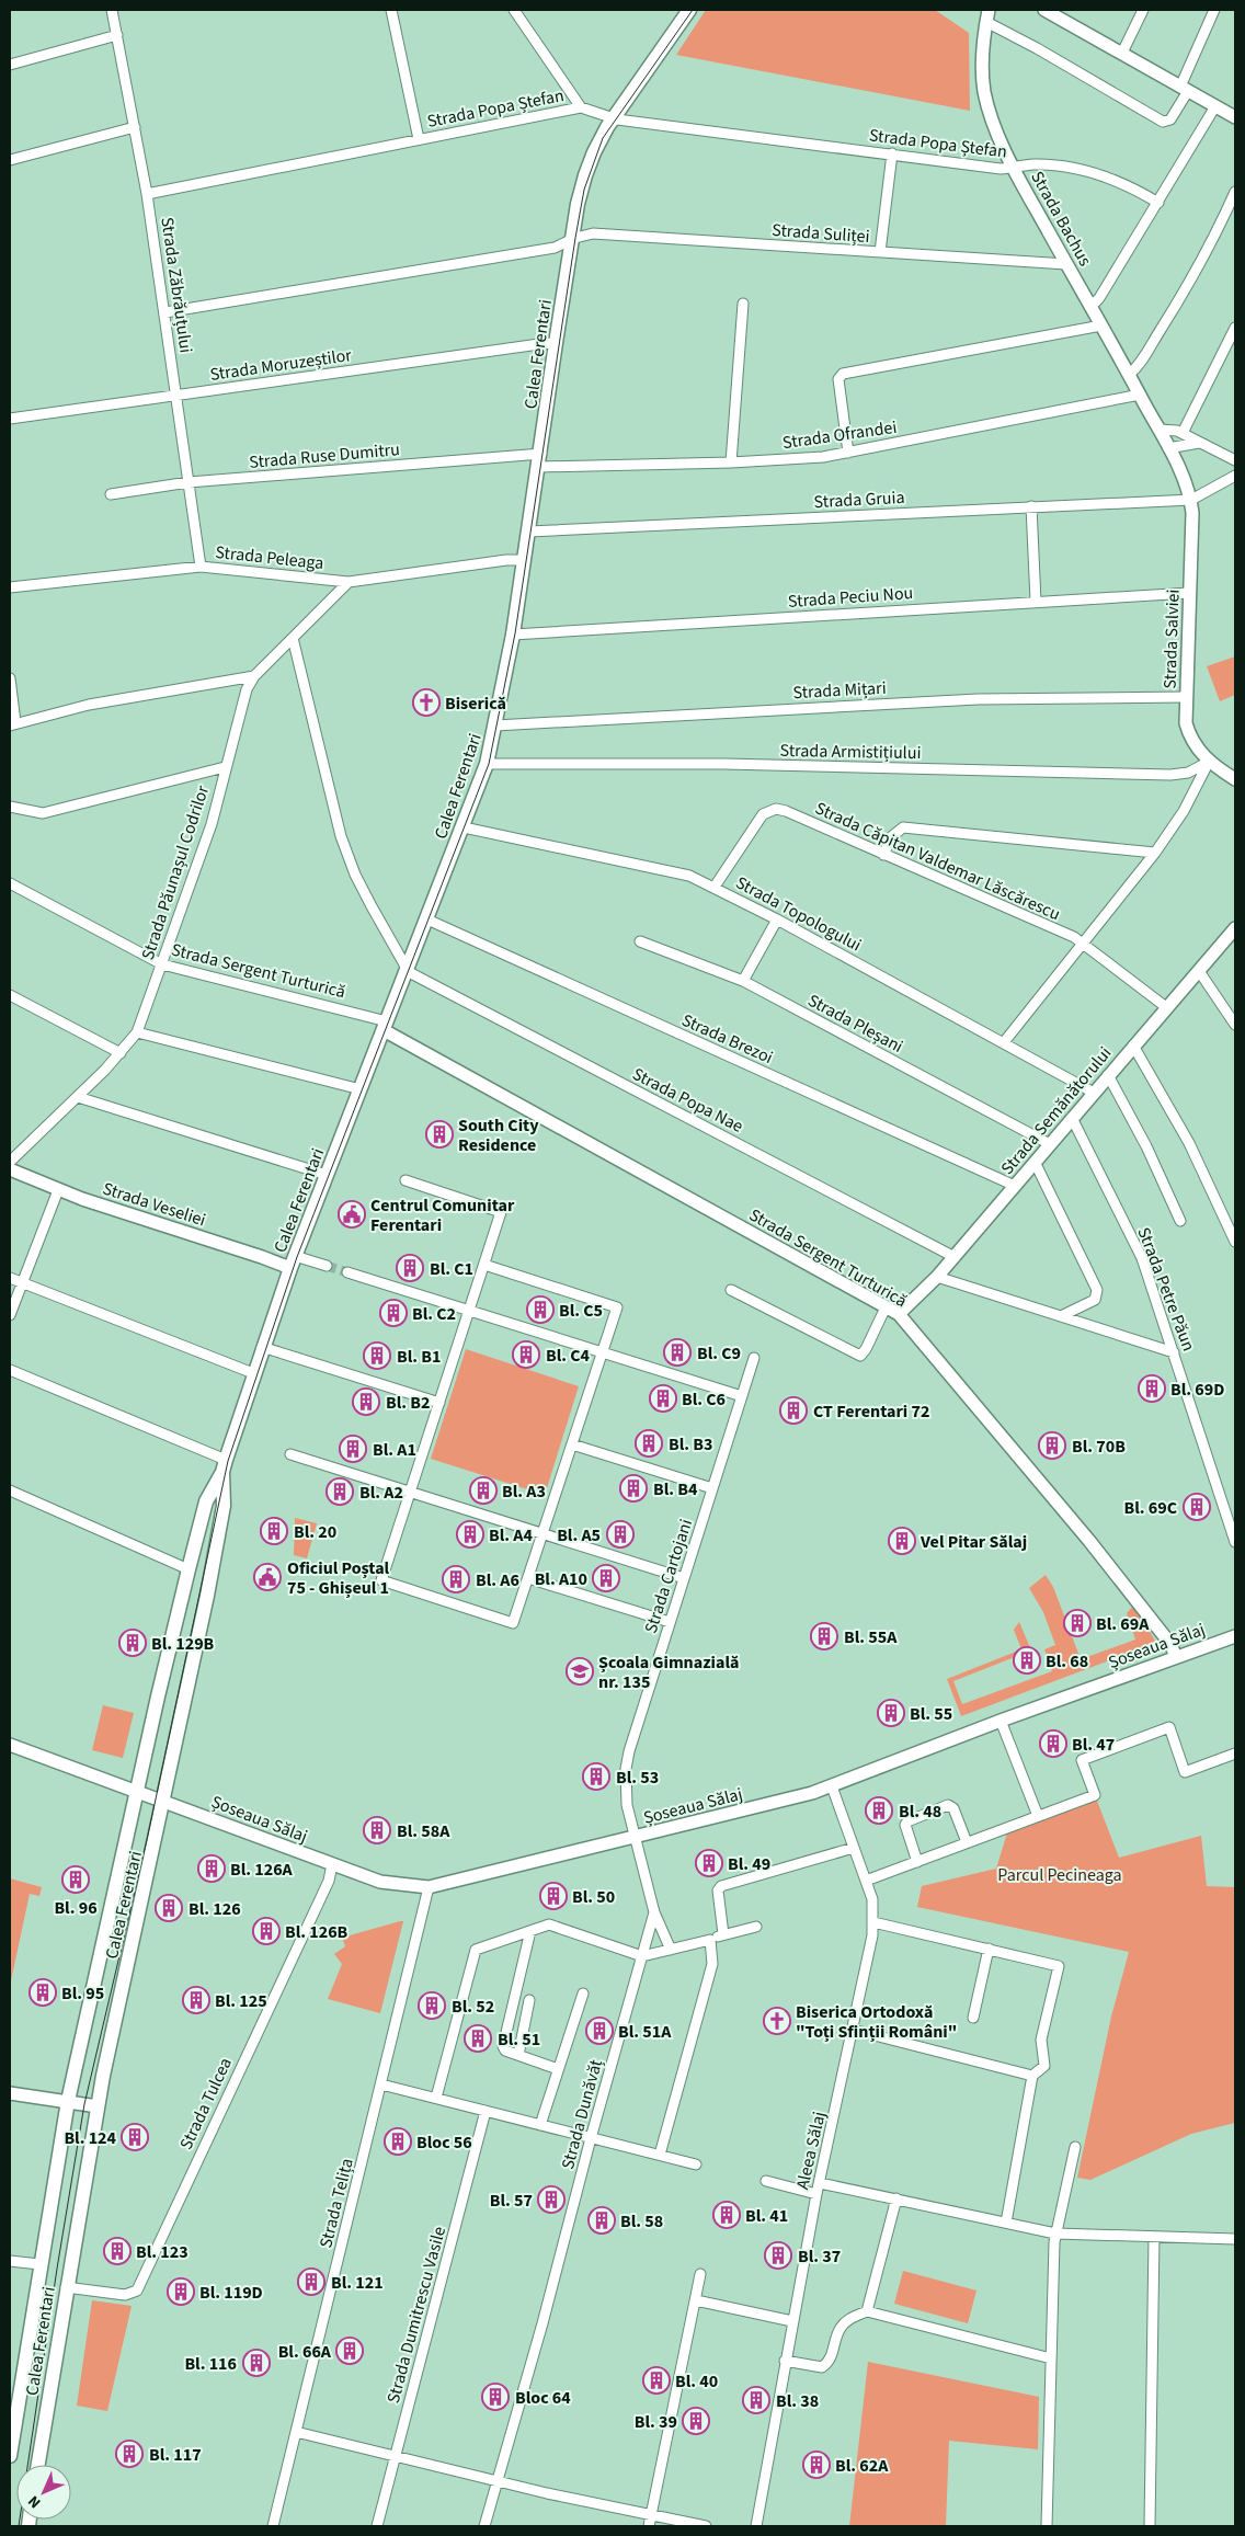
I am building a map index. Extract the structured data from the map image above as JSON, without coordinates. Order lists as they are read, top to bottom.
{
  "streets": {
    "main road": ["Calea Ferentari"],
    "street": [
      "Strada Popa Ștefan",
      "Strada Bachus",
      "Strada Suliței",
      "Strada Zăbrăuțului",
      "Strada Moruzeștilor",
      "Strada Ofrandei",
      "Strada Ruse Dumitru",
      "Strada Gruia",
      "Strada Peleaga",
      "Strada Peciu Nou",
      "Strada Salviei",
      "Strada Mițari",
      "Strada Armistițiului",
      "Strada Căpitan Valdemar Lăscărescu",
      "Strada Păunașul Codrilor",
      "Strada Topologului",
      "Strada Sergent Turturică",
      "Strada Pleșani",
      "Strada Brezoi",
      "Strada Popa Nae",
      "Strada Semănătorului",
      "Strada Veseliei",
      "Strada Petre Păun",
      "Strada Cartojani",
      "Șoseaua Sălaj",
      "Strada Tulcea",
      "Strada Dunăvăț",
      "Aleea Sălaj",
      "Strada Telița",
      "Strada Dumitrescu Vasile"
    ]
  },
  "crossings": [
    ["Strada Popa Ștefan", "Strada Bachus"],
    ["Strada Popa Ștefan", "Strada Zăbrăuțului"],
    ["Strada Popa Ștefan", "Calea Ferentari"],
    ["Strada Bachus", "Strada Suliței"],
    ["Strada Bachus", "Strada Ofrandei"],
    ["Strada Bachus", "Strada Gruia"],
    ["Strada Bachus", "Strada Salviei"],
    ["Strada Suliței", "Strada Zăbrăuțului"],
    ["Strada Suliței", "Calea Ferentari"],
    ["Strada Zăbrăuțului", "Strada Moruzeștilor"],
    ["Strada Zăbrăuțului", "Strada Ruse Dumitru"],
    ["Strada Zăbrăuțului", "Strada Peleaga"],
    ["Calea Ferentari", "Strada Moruzeștilor"],
    ["Calea Ferentari", "Strada Ofrandei"],
    ["Calea Ferentari", "Strada Ruse Dumitru"],
    ["Calea Ferentari", "Strada Gruia"],
    ["Calea Ferentari", "Strada Peleaga"],
    ["Calea Ferentari", "Strada Peciu Nou"],
    ["Calea Ferentari", "Strada Mițari"],
    ["Calea Ferentari", "Strada Armistițiului"],
    ["Calea Ferentari", "Strada Topologului"],
    ["Calea Ferentari", "Strada Sergent Turturică"],
    ["Calea Ferentari", "Strada Brezoi"],
    ["Calea Ferentari", "Strada Popa Nae"],
    ["Calea Ferentari", "Strada Veseliei"],
    ["Calea Ferentari", "Șoseaua Sălaj"],
    ["Calea Ferentari", "Strada Tulcea"],
    ["Strada Ofrandei", "Strada Ruse Dumitru"],
    ["Strada Gruia", "Strada Salviei"],
    ["Strada Peleaga", "Strada Păunașul Codrilor"],
    ["Strada Peciu Nou", "Strada Salviei"],
    ["Strada Salviei", "Strada Mițari"],
    ["Strada Salviei", "Strada Armistițiului"],
    ["Strada Căpitan Valdemar Lăscărescu", "Strada Topologului"],
    ["Strada Căpitan Valdemar Lăscărescu", "Strada Semănătorului"],
    ["Strada Păunașul Codrilor", "Strada Sergent Turturică"],
    ["Strada Topologului", "Strada Semănătorului"],
    ["Strada Sergent Turturică", "Strada Semănătorului"],
    ["Strada Sergent Turturică", "Șoseaua Sălaj"],
    ["Strada Pleșani", "Strada Semănătorului"],
    ["Strada Brezoi", "Strada Semănătorului"],
    ["Strada Popa Nae", "Strada Semănătorului"],
    ["Strada Semănătorului", "Strada Petre Păun"],
    ["Strada Cartojani", "Șoseaua Sălaj"],
    ["Șoseaua Sălaj", "Strada Tulcea"],
    ["Șoseaua Sălaj", "Aleea Sălaj"],
    ["Șoseaua Sălaj", "Strada Telița"]
  ],
  "parks": ["Parcul Pecineaga"],
  "places": {
    "church": ["Biserică", "Biserica Ortodoxă \"Toți Sfinții Români\""],
    "building": [
      "South City Residence",
      "Bl. C1",
      "Bl. C5",
      "Bl. C2",
      "Bl. C9",
      "Bl. C4",
      "Bl. B1",
      "Bl. 69D",
      "Bl. C6",
      "Bl. B2",
      "CT Ferentari 72",
      "Bl. B3",
      "Bl. 70B",
      "Bl. A1",
      "Bl. B4",
      "Bl. A3",
      "Bl. A2",
      "Bl. 69C",
      "Bl. 20",
      "Bl. A4",
      "Bl. A5",
      "Vel Pitar Sălaj",
      "Bl. A10",
      "Bl. A6",
      "Bl. 69A",
      "Bl. 55A",
      "Bl. 129B",
      "Bl. 68",
      "Bl. 55",
      "Bl. 47",
      "Bl. 53",
      "Bl. 48",
      "Bl. 58A",
      "Bl. 49",
      "Bl. 126A",
      "Bl. 96",
      "Bl. 50",
      "Bl. 126",
      "Bl. 126B",
      "Bl. 95",
      "Bl. 125",
      "Bl. 52",
      "Bl. 51A",
      "Bl. 51",
      "Bl. 124",
      "Bloc 56",
      "Bl. 57",
      "Bl. 41",
      "Bl. 58",
      "Bl. 123",
      "Bl. 37",
      "Bl. 121",
      "Bl. 119D",
      "Bl. 66A",
      "Bl. 116",
      "Bl. 40",
      "Bloc 64",
      "Bl. 38",
      "Bl. 39",
      "Bl. 117",
      "Bl. 62A"
    ],
    "public building": ["Centrul Comunitar Ferentari", "Oficiul Poștal 75 - Ghișeul 1"],
    "school or university": ["Școala Gimnazială nr. 135"]
  },
  "north": "bottom left"
}
